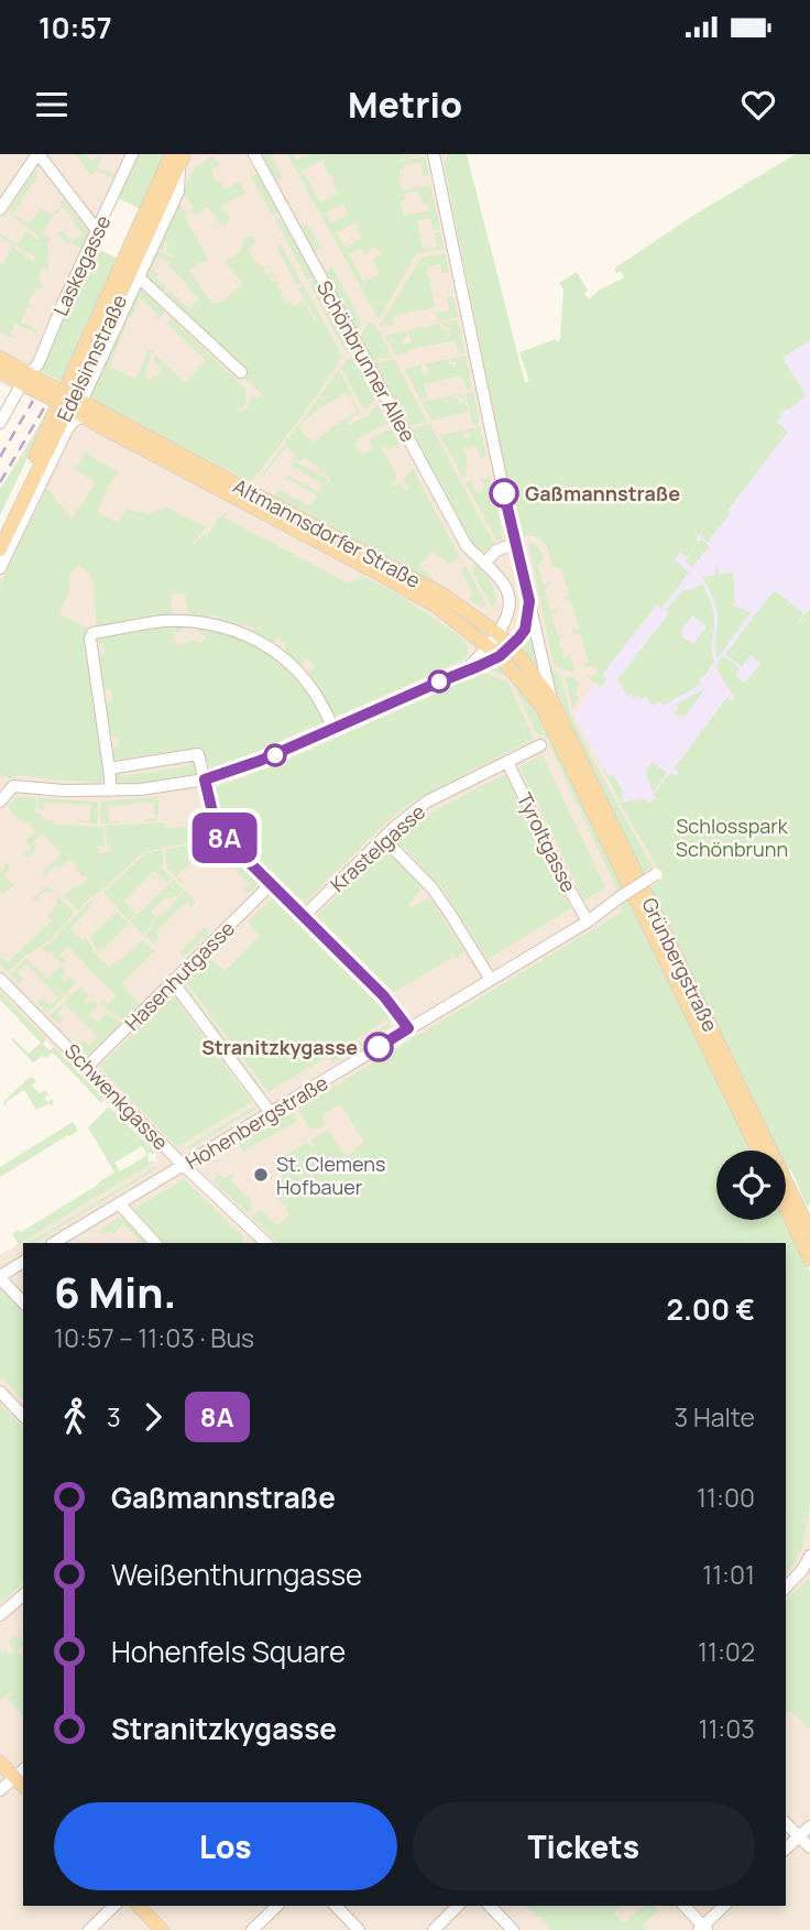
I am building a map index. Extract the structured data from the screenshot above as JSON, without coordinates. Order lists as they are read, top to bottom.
{
  "streets": {
    "main road": ["Edelsinnstraße", "Altmannsdorfer Straße", "Grünbergstraße"],
    "street": [
      "Laskegasse",
      "Schönbrunner Allee",
      "Tyroltgasse",
      "Krastelgasse",
      "Hasenhutgasse",
      "Schwenkgasse",
      "Hohenbergstraße"
    ]
  },
  "crossings": [
    ["Edelsinnstraße", "Altmannsdorfer Straße"],
    ["Schönbrunner Allee", "Altmannsdorfer Straße"],
    ["Altmannsdorfer Straße", "Grünbergstraße"],
    ["Tyroltgasse", "Krastelgasse"],
    ["Tyroltgasse", "Hohenbergstraße"],
    ["Hasenhutgasse", "Schwenkgasse"],
    ["Schwenkgasse", "Hohenbergstraße"]
  ],
  "parks": ["Schlosspark Schönbrunn"],
  "places": ["Gaßmannstraße", "Stranitzkygasse", "St. Clemens Hofbauer"],
  "lines": ["bus line 8A"],
  "page": {
    "status": "10:57",
    "header": "Metrio",
    "on_map": "8A",
    "heading": ["6 Min.", "10:57 – 11:03 · Bus", "2.00 €"],
    "legs": ["3", "8A", "3 Halte"],
    "list": [
      {
        "name": "Gaßmannstraße",
        "value": "11:00"
      },
      {
        "name": "Weißenthurngasse",
        "value": "11:01"
      },
      {
        "name": "Hohenfels Square",
        "value": "11:02"
      },
      {
        "name": "Stranitzkygasse",
        "value": "11:03"
      }
    ],
    "buttons": ["Los", "Tickets"]
  }
}
